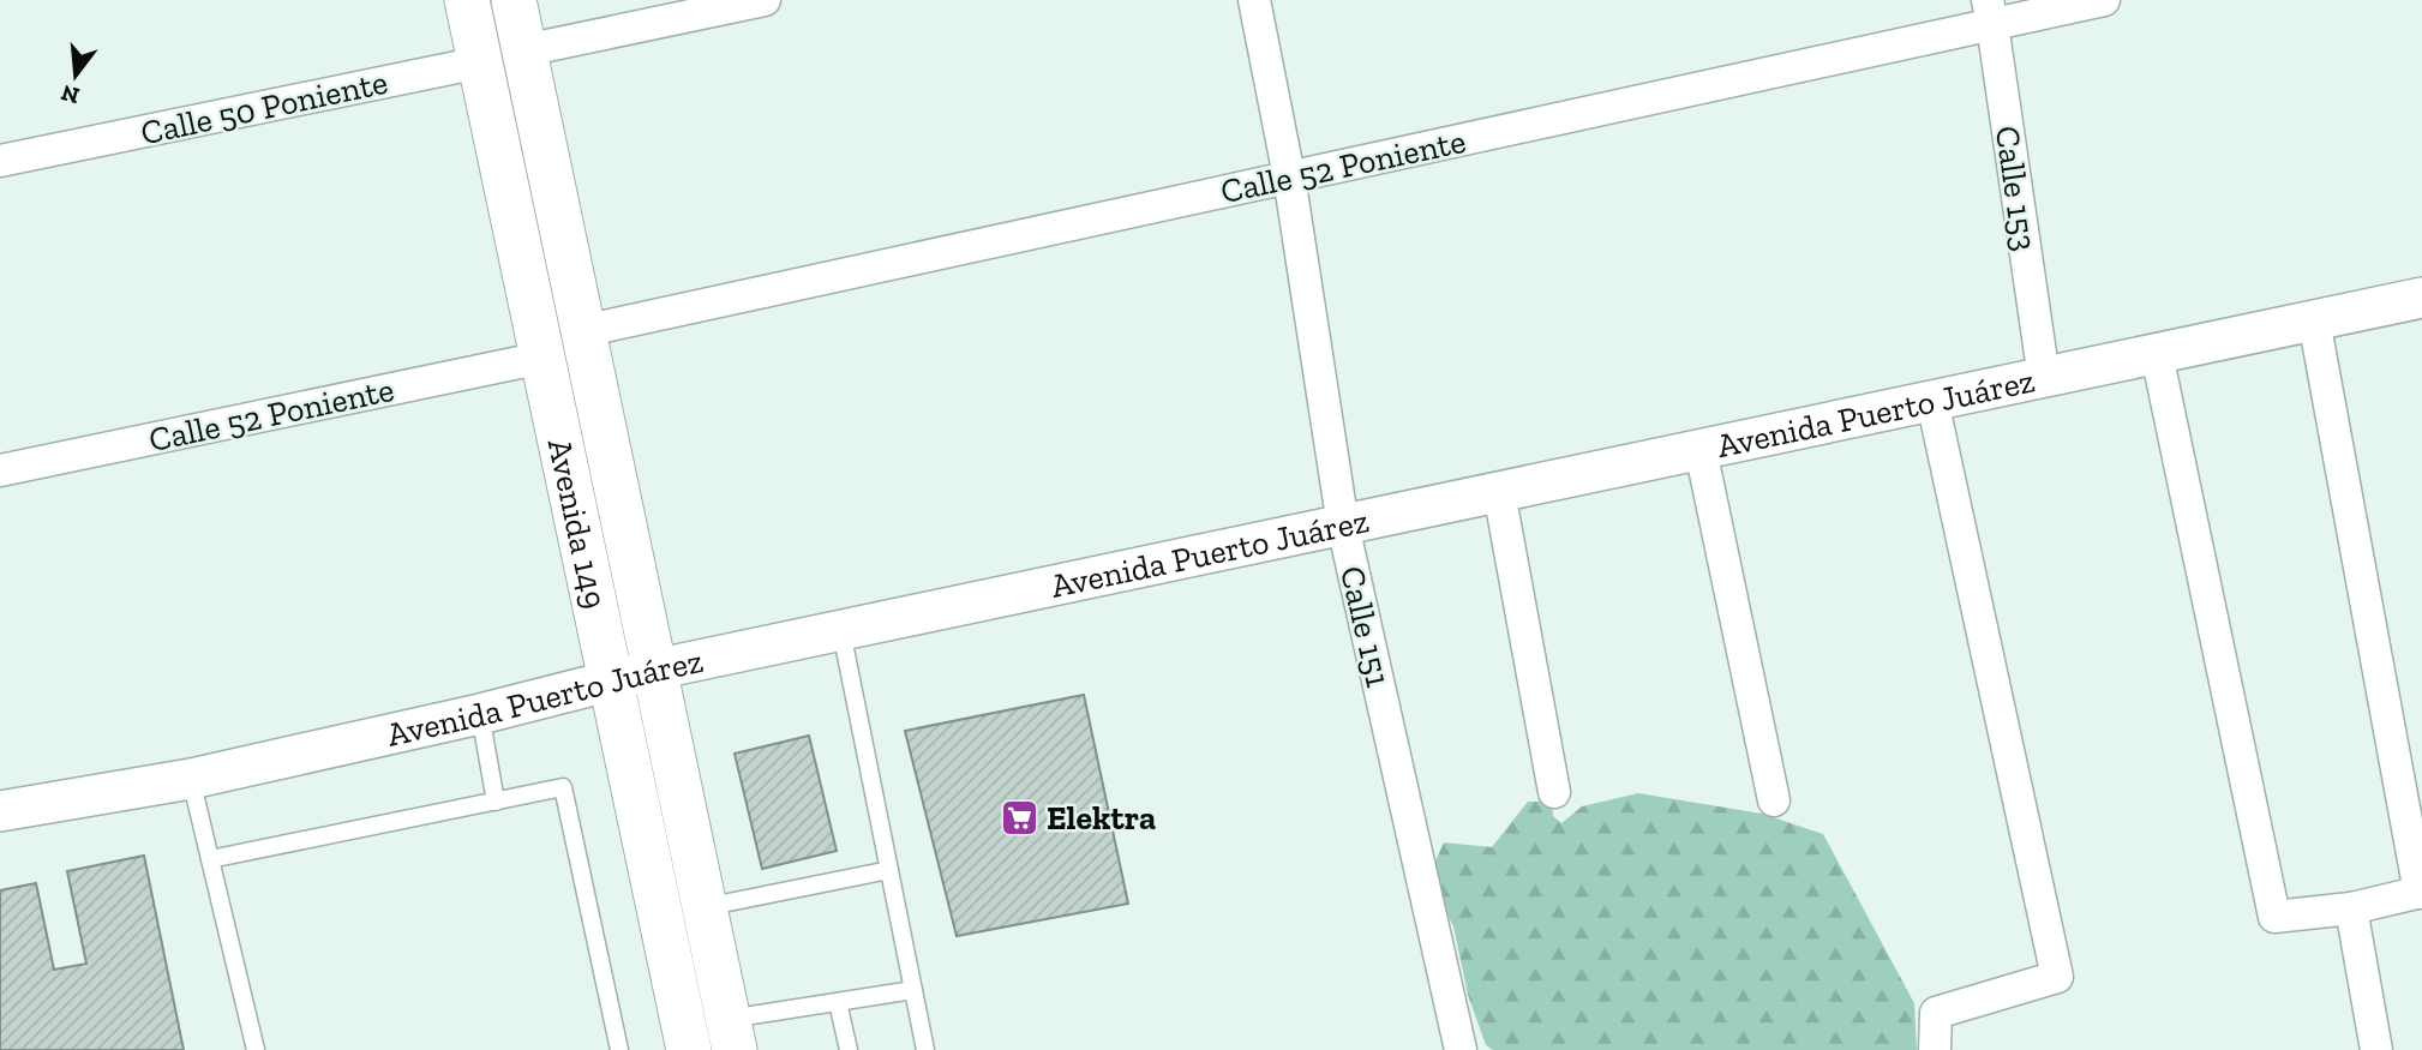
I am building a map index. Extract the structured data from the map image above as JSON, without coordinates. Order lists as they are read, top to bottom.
{
  "streets": {
    "main road": ["Avenida 149"],
    "street": [
      "Calle 50 Poniente",
      "Calle 52 Poniente",
      "Calle 153",
      "Avenida Puerto Juárez",
      "Calle 151"
    ]
  },
  "crossings": [
    ["Calle 50 Poniente", "Avenida 149"],
    ["Calle 52 Poniente", "Calle 153"],
    ["Calle 52 Poniente", "Avenida 149"],
    ["Calle 52 Poniente", "Calle 151"],
    ["Calle 153", "Avenida Puerto Juárez"],
    ["Avenida Puerto Juárez", "Avenida 149"],
    ["Avenida Puerto Juárez", "Calle 151"]
  ],
  "places": {
    "supermarket": ["Elektra"]
  },
  "north": "bottom"
}
